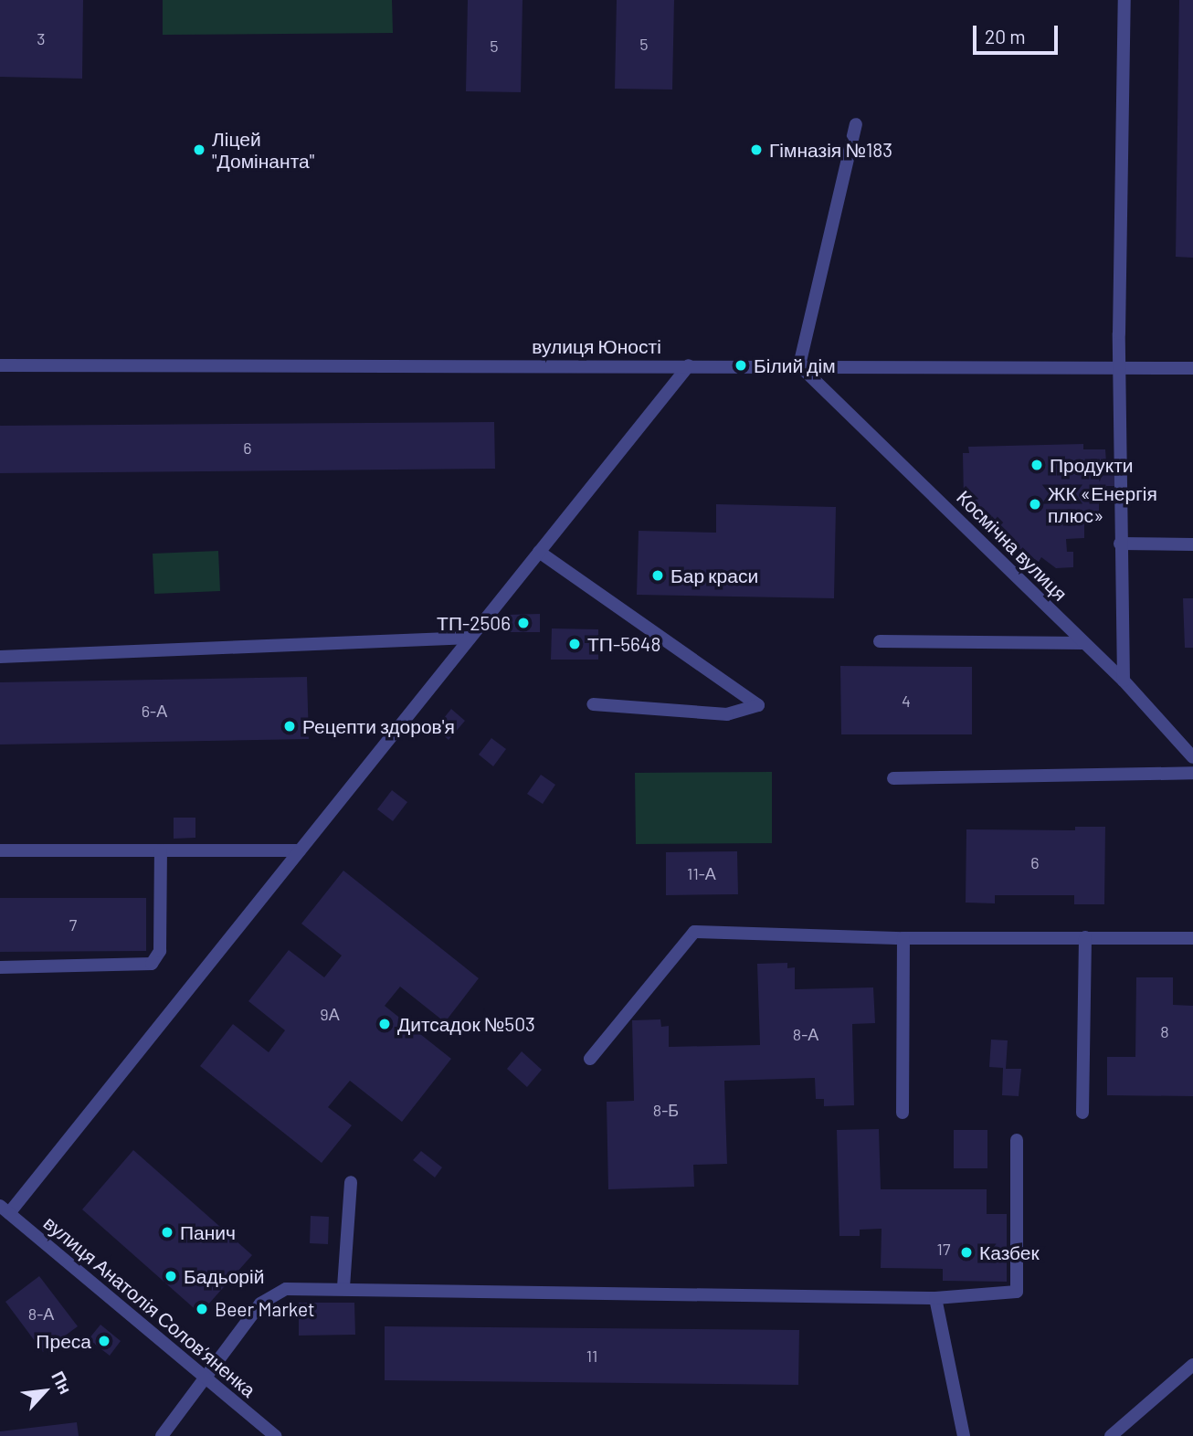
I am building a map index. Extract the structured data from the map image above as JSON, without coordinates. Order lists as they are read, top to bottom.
{
  "streets": {
    "street": ["вулиця Юності", "Космічна вулиця", "вулиця Анатолія Соловʼяненка"]
  },
  "crossings": [
    ["вулиця Юності", "Космічна вулиця"]
  ],
  "places": [
    "Ліцей \"Домінанта\"",
    "Гімназія №183",
    "Білий дім",
    "Продукти",
    "ЖК «Енергія плюс»",
    "Бар краси",
    "ТП-2506",
    "ТП-5648",
    "Рецепти здоров'я",
    "Дитсадок №503",
    "Панич",
    "Казбек",
    "Бадьорій",
    "Beer Market",
    "Преса"
  ],
  "house_numbers": [
    "3",
    "5",
    "5",
    "6",
    "4",
    "6-А",
    "6",
    "11-А",
    "7",
    "9А",
    "8",
    "8-А",
    "8-Б",
    "17",
    "8-А",
    "11"
  ],
  "scale_bar": "20 m",
  "north": "top right"
}
